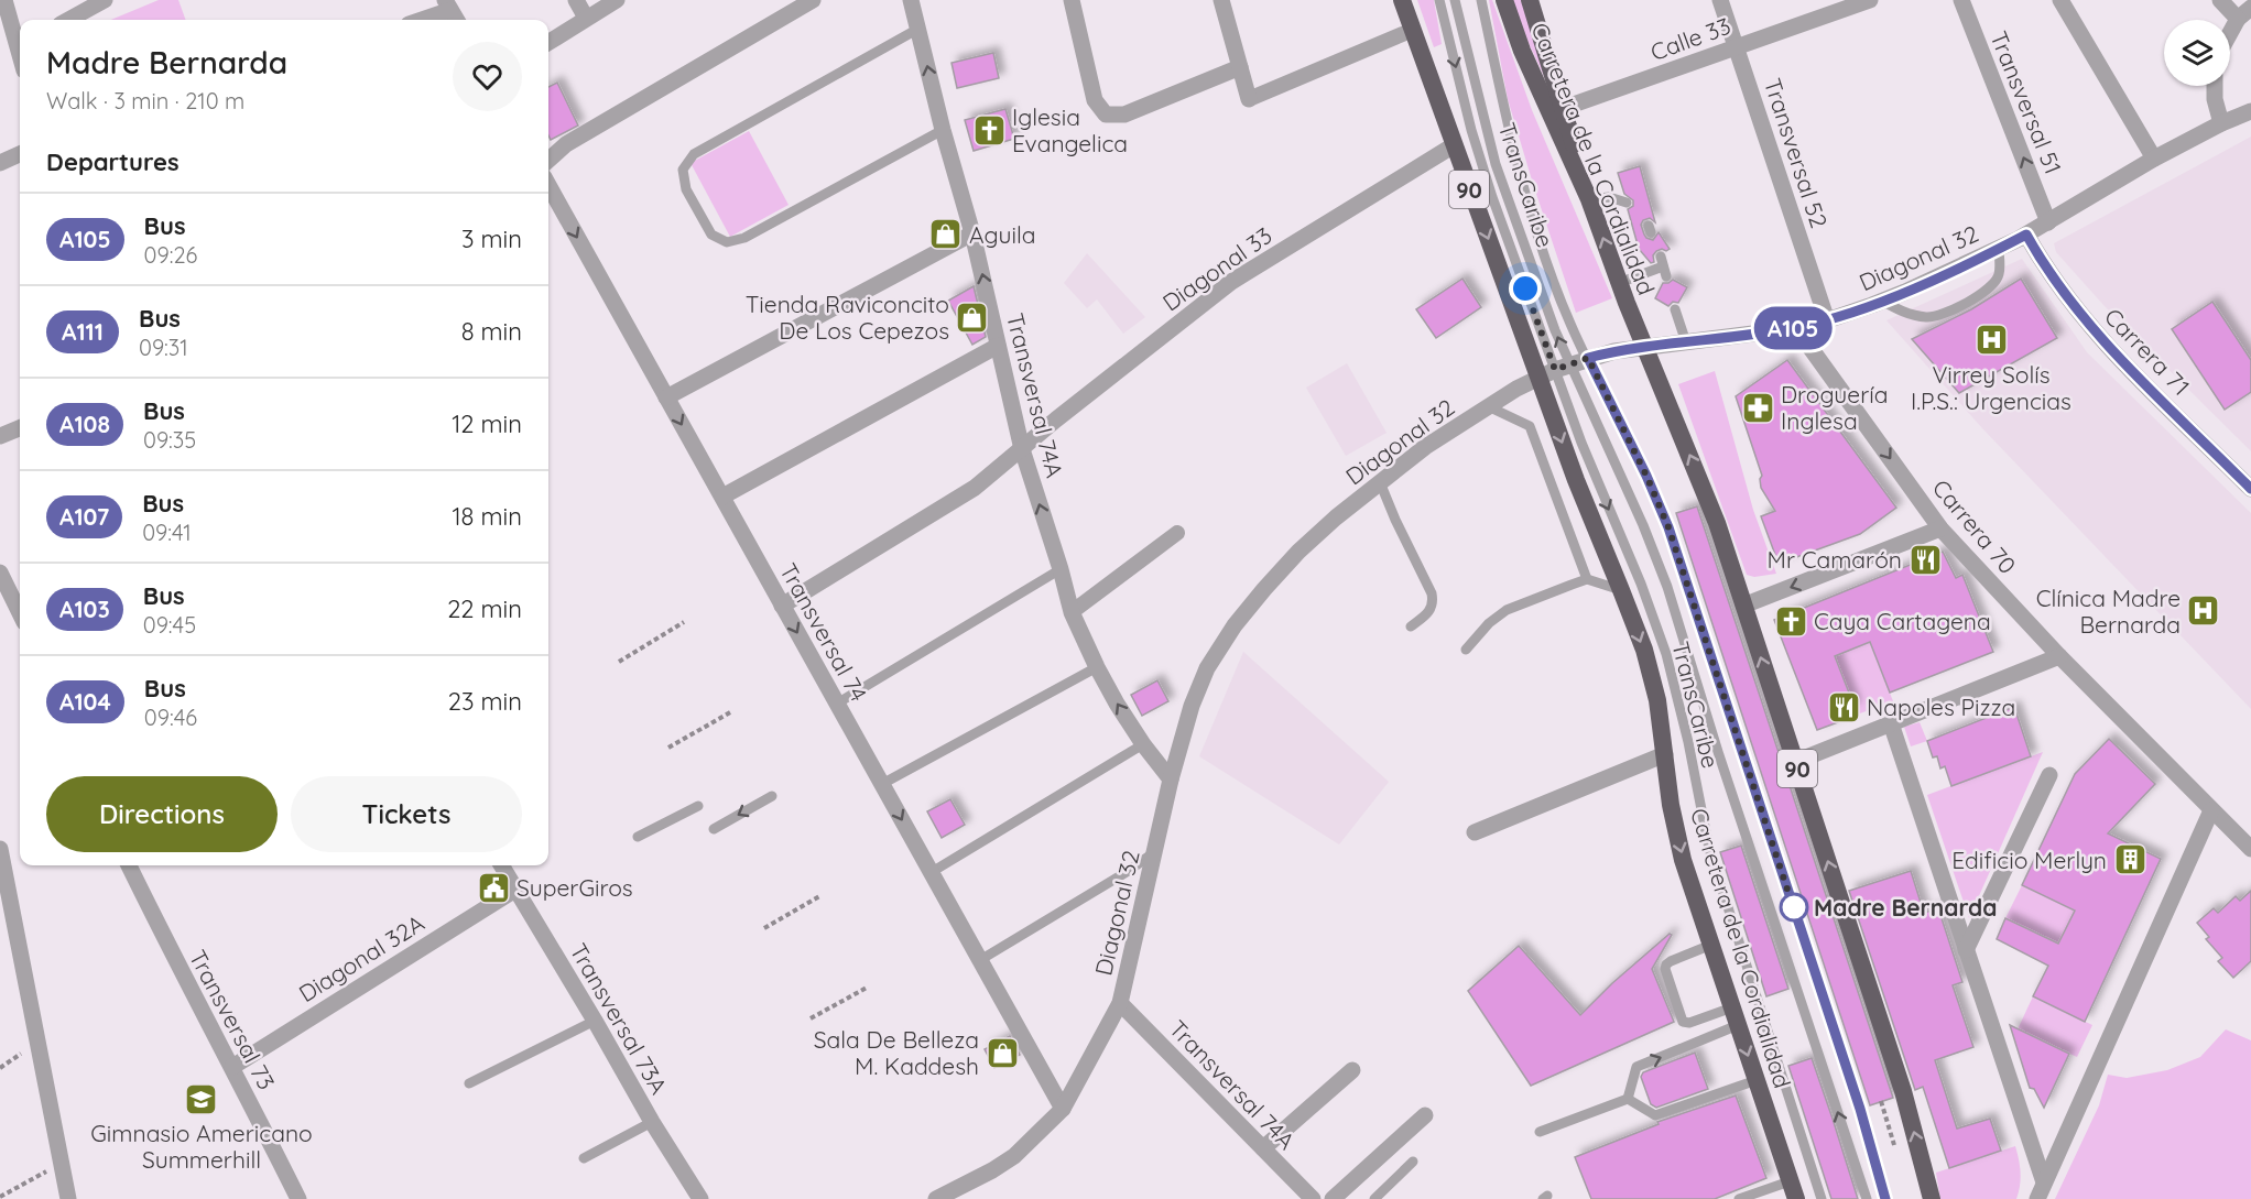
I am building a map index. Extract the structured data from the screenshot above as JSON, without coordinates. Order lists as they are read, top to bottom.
{
  "streets": {
    "highway": ["Carretera de la Cordialidad", "90"],
    "street": [
      "Calle 33",
      "Transversal 51",
      "Transversal 52",
      "Diagonal 32",
      "Diagonal 33",
      "Carrera 71",
      "Transversal 74A",
      "Carrera 70",
      "Transversal 74",
      "Diagonal 32A",
      "Transversal 73A",
      "Transversal 73"
    ],
    "lane": ["TransCaribe"]
  },
  "crossings": [
    ["Calle 33", "Transversal 52"],
    ["Transversal 51", "Diagonal 32"],
    ["Transversal 52", "Diagonal 32"],
    ["Carretera de la Cordialidad", "TransCaribe"],
    ["Carretera de la Cordialidad", "Diagonal 32"],
    ["Carretera de la Cordialidad", "Diagonal 33"],
    ["TransCaribe", "Diagonal 32"],
    ["Diagonal 32", "Carrera 71"],
    ["Diagonal 32", "Transversal 74A"],
    ["Diagonal 32", "Carrera 70"],
    ["Diagonal 32", "Transversal 74"],
    ["Diagonal 33", "Transversal 74A"],
    ["Diagonal 33", "Transversal 74"],
    ["Diagonal 32A", "Transversal 73A"],
    ["Diagonal 32A", "Transversal 73"]
  ],
  "one_way": ["Transversal 74A", "Carrera 70", "Transversal 74"],
  "places": {
    "church": ["Iglesia Evangelica", "Caya Cartagena"],
    "shop": ["Aguila", "Tienda Raviconcito De Los Cepezos", "Sala De Belleza M. Kaddesh"],
    "hospital": ["Virrey Solís I.P.S.: Urgencias", "Clínica Madre Bernarda"],
    "pharmacy": ["Droguería Inglesa"],
    "restaurant": ["Mr Camarón", "Napoles Pizza"],
    "building": ["Edificio Merlyn"],
    "public building": ["SuperGiros"],
    "other": ["Madre Bernarda"],
    "school or university": ["Gimnasio Americano Summerhill"]
  },
  "lines": ["bus line A105"],
  "page": {
    "on_map": "A105",
    "heading": [
      ["Madre Bernarda", "Walk · 3 min · 210 m"],
      "Departures"
    ],
    "list": [
      {
        "mark": "A105",
        "name": "Bus",
        "note": "09:26",
        "value": "3 min"
      },
      {
        "mark": "A111",
        "name": "Bus",
        "note": "09:31",
        "value": "8 min"
      },
      {
        "mark": "A108",
        "name": "Bus",
        "note": "09:35",
        "value": "12 min"
      },
      {
        "mark": "A107",
        "name": "Bus",
        "note": "09:41",
        "value": "18 min"
      },
      {
        "mark": "A103",
        "name": "Bus",
        "note": "09:45",
        "value": "22 min"
      },
      {
        "mark": "A104",
        "name": "Bus",
        "note": "09:46",
        "value": "23 min"
      }
    ],
    "buttons": ["Directions", "Tickets"]
  }
}
